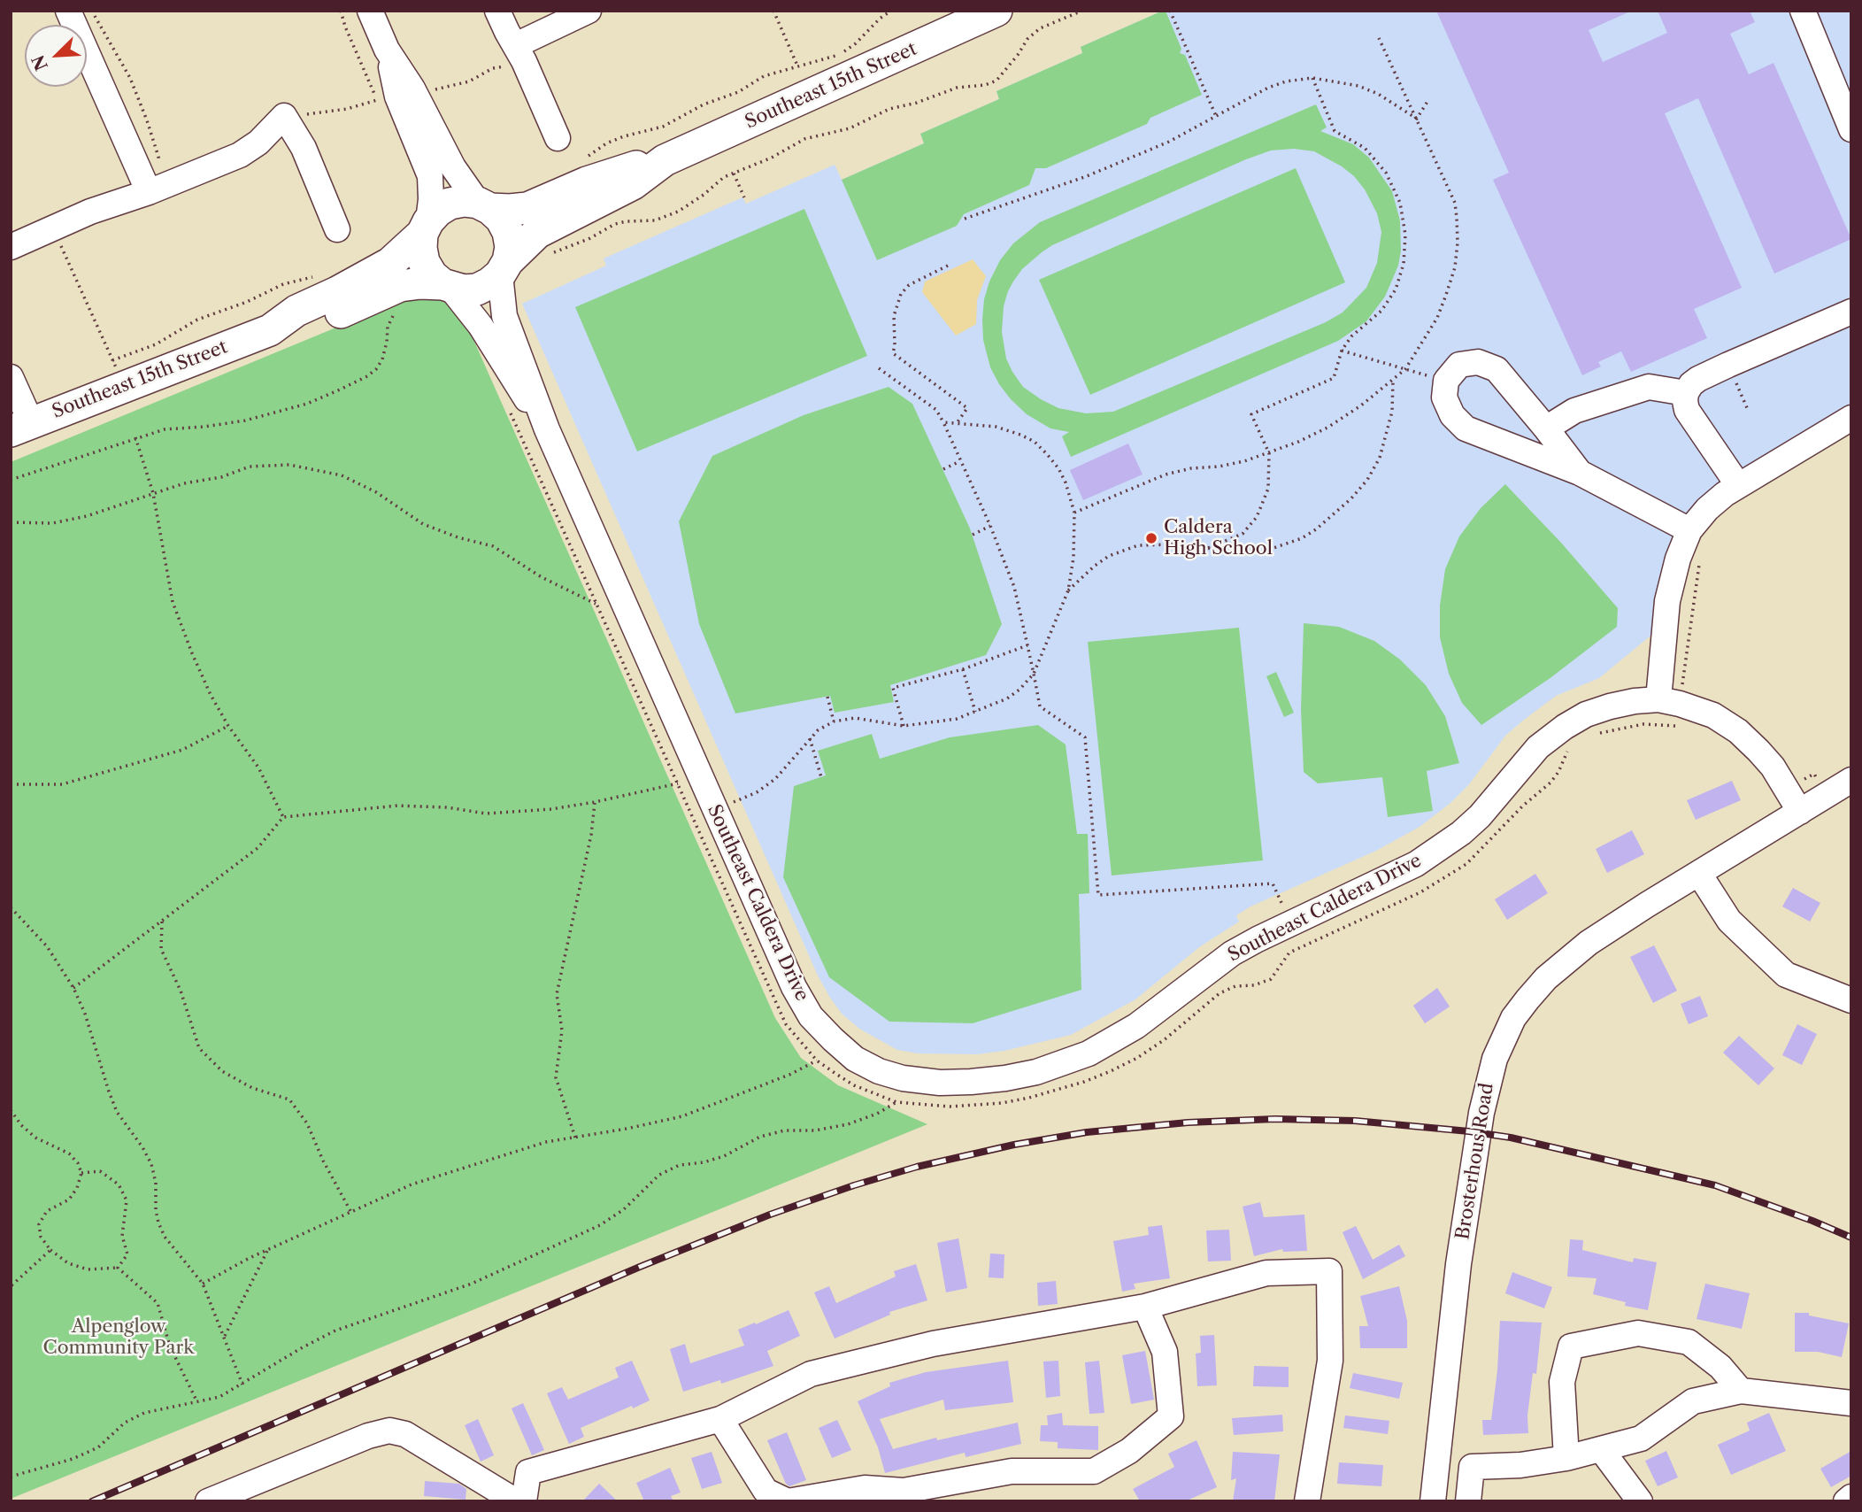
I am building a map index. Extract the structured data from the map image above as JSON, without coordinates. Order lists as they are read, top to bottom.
{
  "streets": {
    "main road": ["Southeast 15th Street"],
    "street": ["Southeast Caldera Drive", "Brosterhous Road"]
  },
  "crossings": [
    ["Southeast 15th Street", "Southeast Caldera Drive"],
    ["Southeast Caldera Drive", "Brosterhous Road"]
  ],
  "parks": ["Alpenglow Community Park"],
  "places": ["Caldera High School"],
  "north": "bottom left"
}
